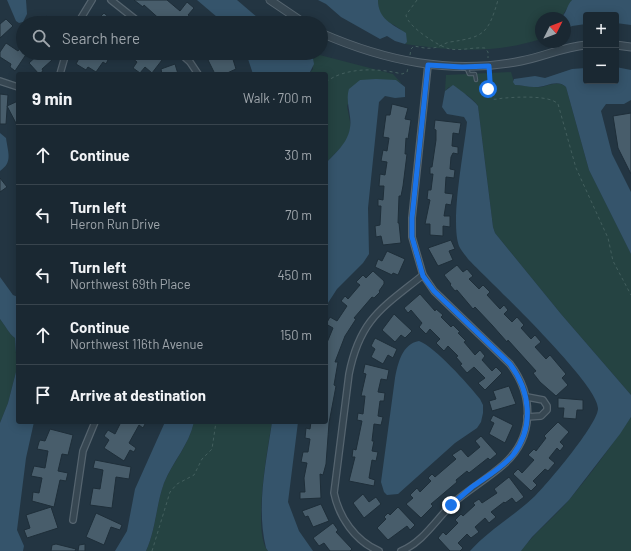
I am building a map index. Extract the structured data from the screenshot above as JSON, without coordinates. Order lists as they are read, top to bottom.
{
  "north": "top right",
  "page": {
    "map_buttons": ["+", "−"],
    "search": "Search here",
    "heading": ["9 min", "Walk · 700 m"],
    "list": [
      ["Continue", "30 m"],
      ["Turn left", "Heron Run Drive", "70 m"],
      ["Turn left", "Northwest 69th Place", "450 m"],
      ["Continue", "Northwest 116th Avenue", "150 m"],
      "Arrive at destination"
    ]
  }
}
